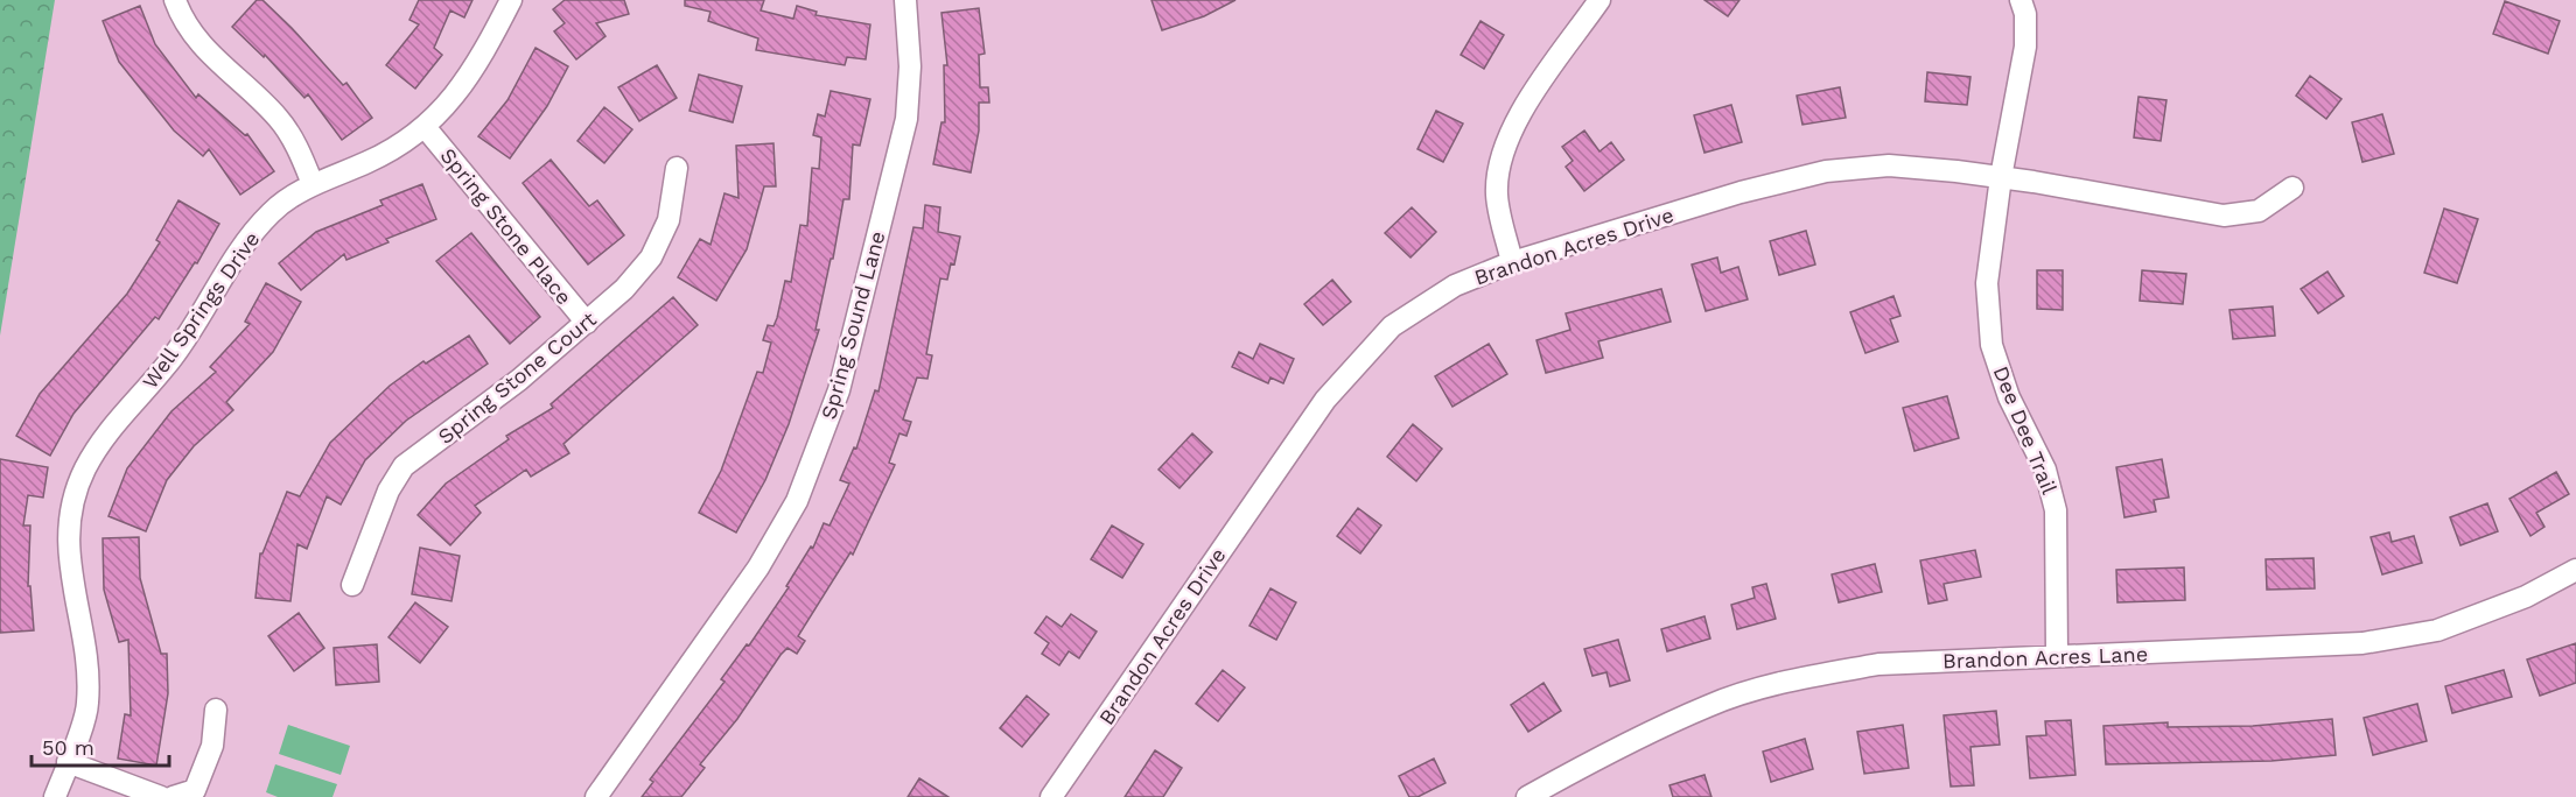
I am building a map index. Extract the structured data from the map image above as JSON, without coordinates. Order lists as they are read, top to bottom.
{
  "streets": {
    "street": [
      "Spring Stone Place",
      "Brandon Acres Drive",
      "Well Springs Drive",
      "Spring Sound Lane",
      "Spring Stone Court",
      "Dee Dee Trail",
      "Brandon Acres Lane"
    ]
  },
  "crossings": [
    ["Spring Stone Place", "Well Springs Drive"],
    ["Spring Stone Place", "Spring Stone Court"],
    ["Brandon Acres Drive", "Dee Dee Trail"],
    ["Dee Dee Trail", "Brandon Acres Lane"]
  ],
  "scale_bar": "50 m"
}
